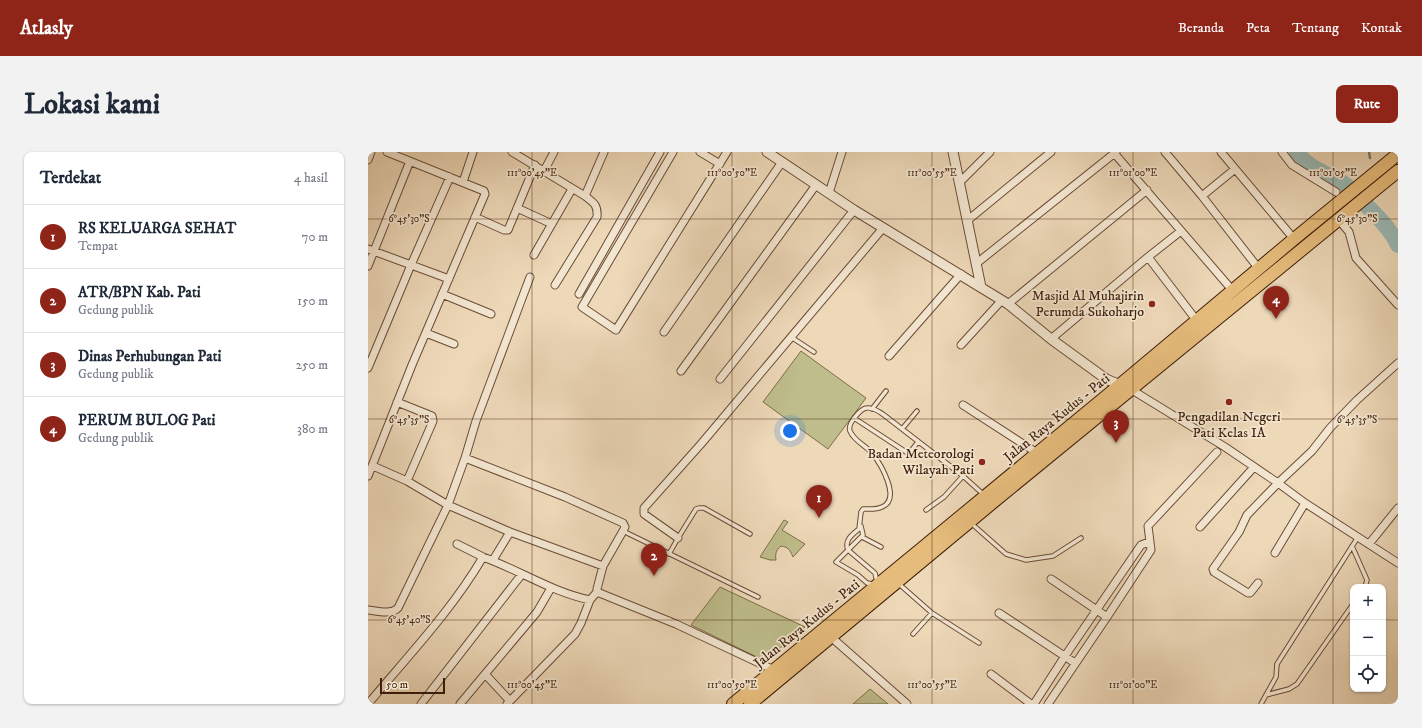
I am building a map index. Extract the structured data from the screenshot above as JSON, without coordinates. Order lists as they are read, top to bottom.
{
  "streets": {
    "main road": ["Jalan Raya Kudus - Pati"]
  },
  "places": ["Masjid Al Muhajirin Perumda Sukoharjo", "Pengadilan Negeri Pati Kelas IA", "Badan Meteorologi Wilayah Pati"],
  "scale_bar": "50 m",
  "page": {
    "header": "Atlasly",
    "nav": [
      "Beranda",
      "Peta",
      "Tentang",
      "Kontak"
    ],
    "buttons": "Rute",
    "title": "Lokasi kami",
    "heading": ["Terdekat", "4 hasil"],
    "list": [
      {
        "mark": "1",
        "name": "RS KELUARGA SEHAT",
        "note": "Tempat",
        "value": "70 m"
      },
      {
        "mark": "2",
        "name": "ATR/BPN Kab. Pati",
        "note": "Gedung publik",
        "value": "150 m"
      },
      {
        "mark": "3",
        "name": "Dinas Perhubungan Pati",
        "note": "Gedung publik",
        "value": "250 m"
      },
      {
        "mark": "4",
        "name": "PERUM BULOG Pati",
        "note": "Gedung publik",
        "value": "380 m"
      }
    ],
    "pins": [
      "4",
      "3",
      "1",
      "2"
    ],
    "map_buttons": ["+", "−"],
    "scale": "50 m"
  },
  "coordinates": [
    "111°00'45\"E",
    "111°00'50\"E",
    "111°00'55\"E",
    "111°01'00\"E",
    "111°01'05\"E",
    "6°45'30\"S",
    "6°45'35\"S",
    "6°45'40\"S"
  ]
}
